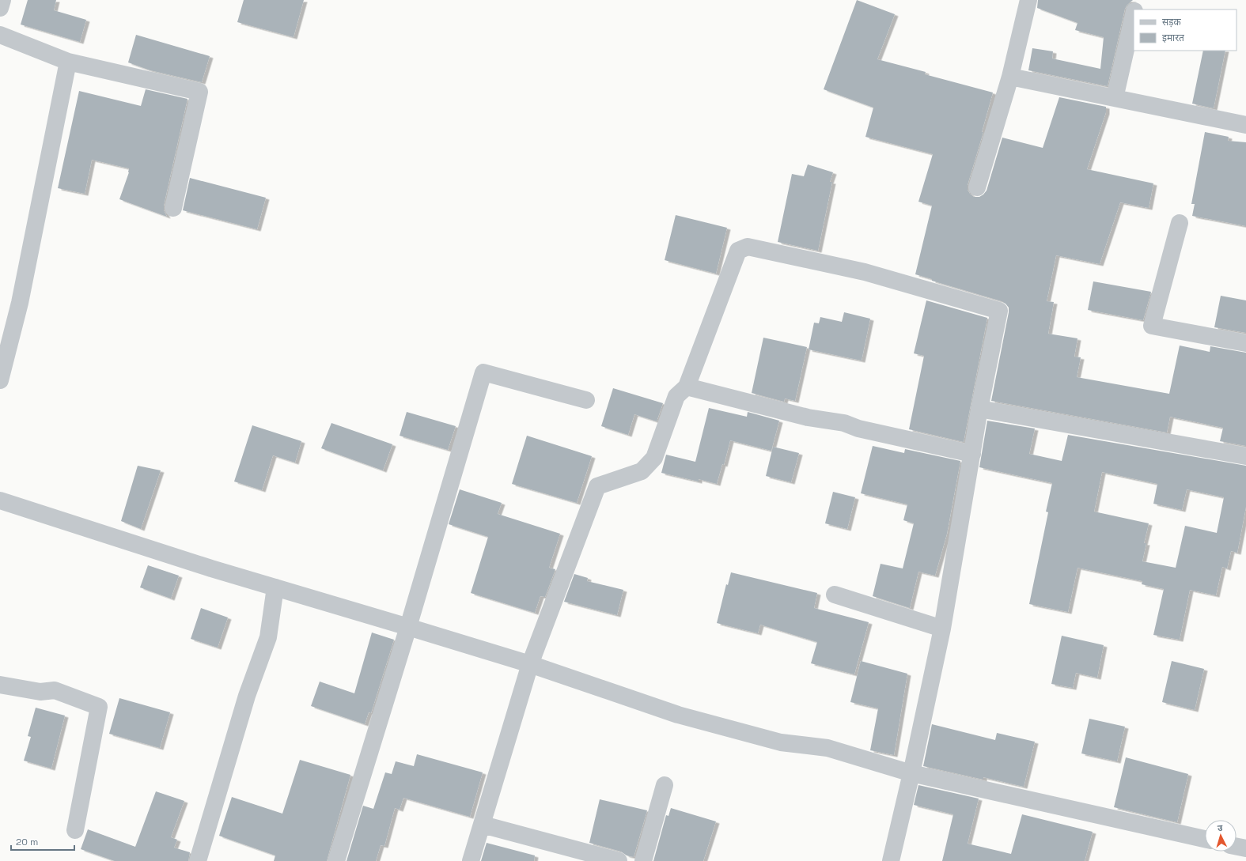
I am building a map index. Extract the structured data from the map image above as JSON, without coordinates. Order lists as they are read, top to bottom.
{
  "legend": ["सड़क", "इमारत"],
  "scale_bar": "20 m",
  "north": "top"
}
